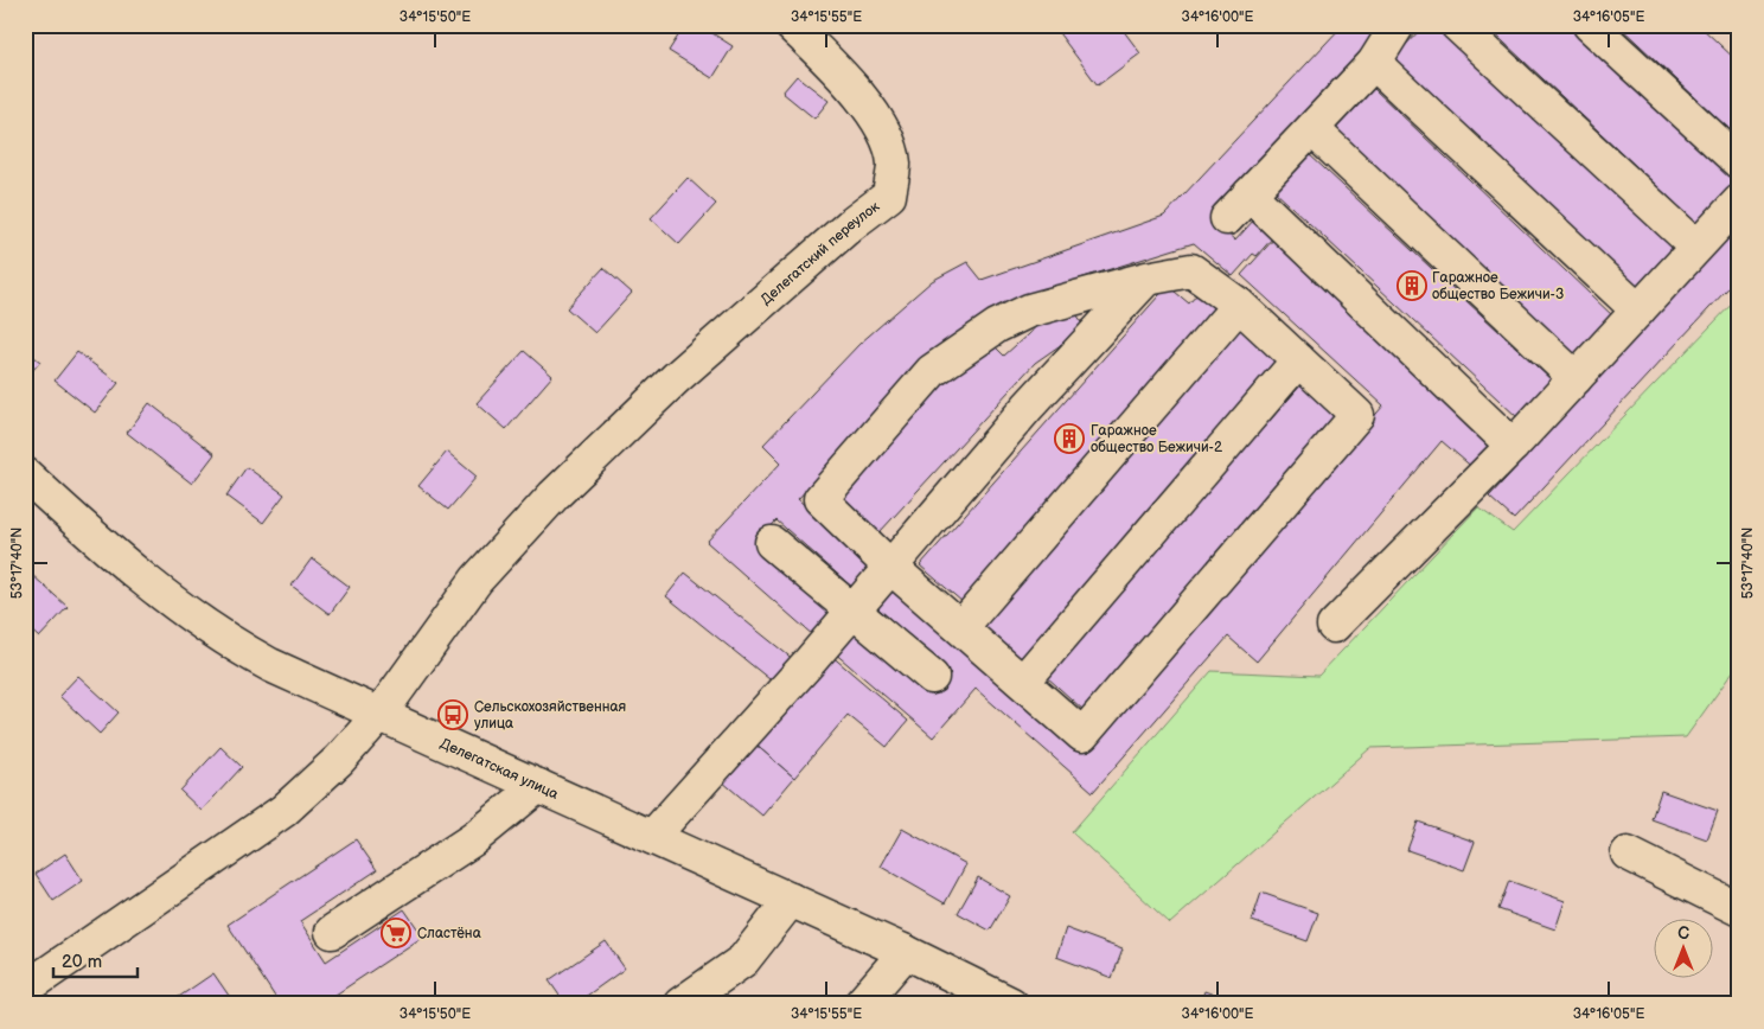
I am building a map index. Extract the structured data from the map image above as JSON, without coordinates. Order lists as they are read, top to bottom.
{
  "streets": {
    "street": ["Делегатский переулок", "Делегатская улица"]
  },
  "crossings": [
    ["Делегатский переулок", "Делегатская улица"]
  ],
  "places": {
    "building": ["Гаражное общество Бежичи-3", "Гаражное общество Бежичи-2"],
    "bus stop": ["Сельскохозяйственная улица"],
    "supermarket": ["Сластёна"]
  },
  "scale_bar": "20 m",
  "north": "top",
  "coordinates": [
    "34°15'50\"E",
    "34°15'55\"E",
    "34°16'00\"E",
    "34°16'05\"E",
    "53°17'40\"N"
  ]
}
